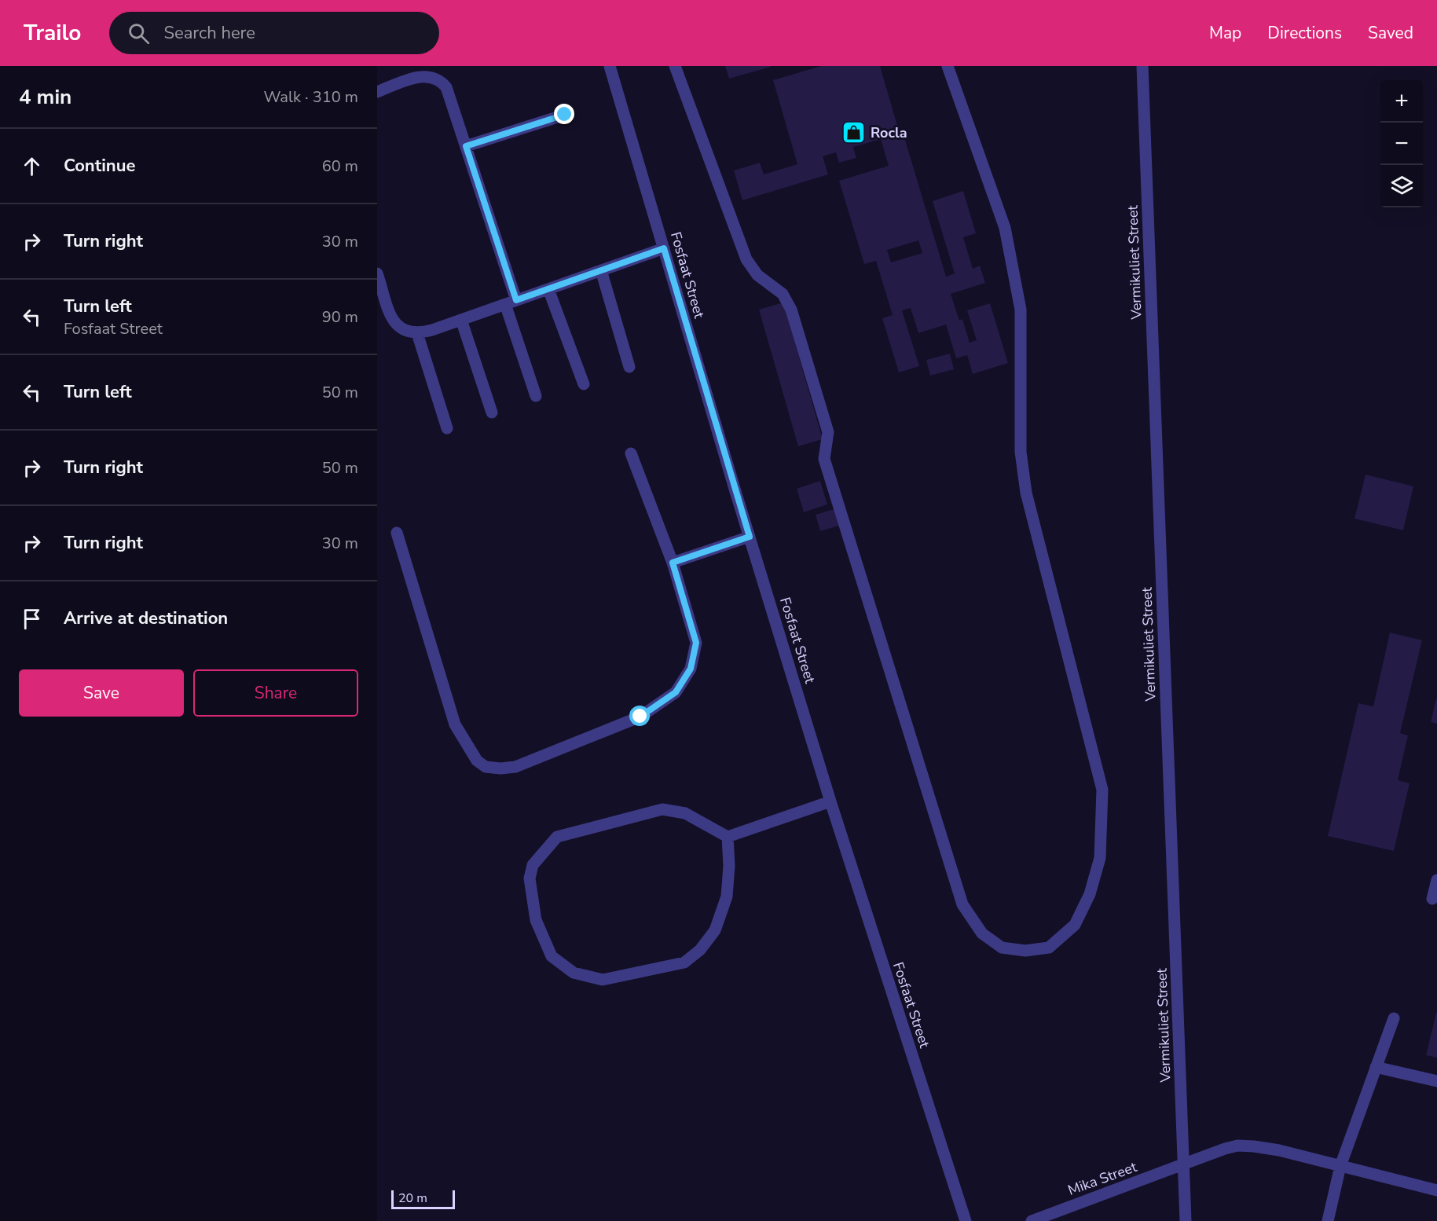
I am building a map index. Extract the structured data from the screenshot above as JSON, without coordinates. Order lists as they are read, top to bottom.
{
  "streets": {
    "street": ["Vermikuliet Street", "Fosfaat Street", "Mika Street"]
  },
  "crossings": [
    ["Vermikuliet Street", "Mika Street"]
  ],
  "places": {
    "shop": ["Rocla"]
  },
  "scale_bar": "20 m",
  "page": {
    "header": "Trailo",
    "search": "Search here",
    "nav": ["Map", "Directions", "Saved"],
    "heading": ["4 min", "Walk · 310 m"],
    "map_buttons": ["+", "−"],
    "list": [
      ["Continue", "60 m"],
      ["Turn right", "30 m"],
      ["Turn left", "Fosfaat Street", "90 m"],
      ["Turn left", "50 m"],
      ["Turn right", "50 m"],
      ["Turn right", "30 m"],
      "Arrive at destination"
    ],
    "buttons": ["Save", "Share"],
    "scale": "20 m"
  }
}
